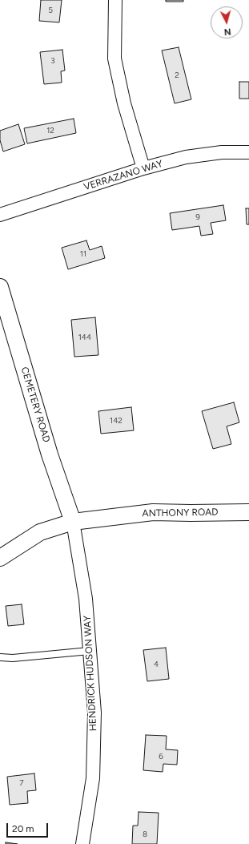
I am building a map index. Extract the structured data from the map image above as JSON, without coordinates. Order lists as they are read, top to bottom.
{
  "streets": {
    "street": [
      "VERRAZANO WAY",
      "CEMETERY ROAD",
      "ANTHONY ROAD",
      "HENDRICK HUDSON WAY"
    ]
  },
  "crossings": [
    ["CEMETERY ROAD", "ANTHONY ROAD"],
    ["CEMETERY ROAD", "HENDRICK HUDSON WAY"],
    ["ANTHONY ROAD", "HENDRICK HUDSON WAY"]
  ],
  "house_numbers": [
    "5",
    "3",
    "2",
    "12",
    "9",
    "11",
    "144",
    "142",
    "4",
    "6",
    "7",
    "8"
  ],
  "scale_bar": "20 m",
  "north": "bottom"
}
